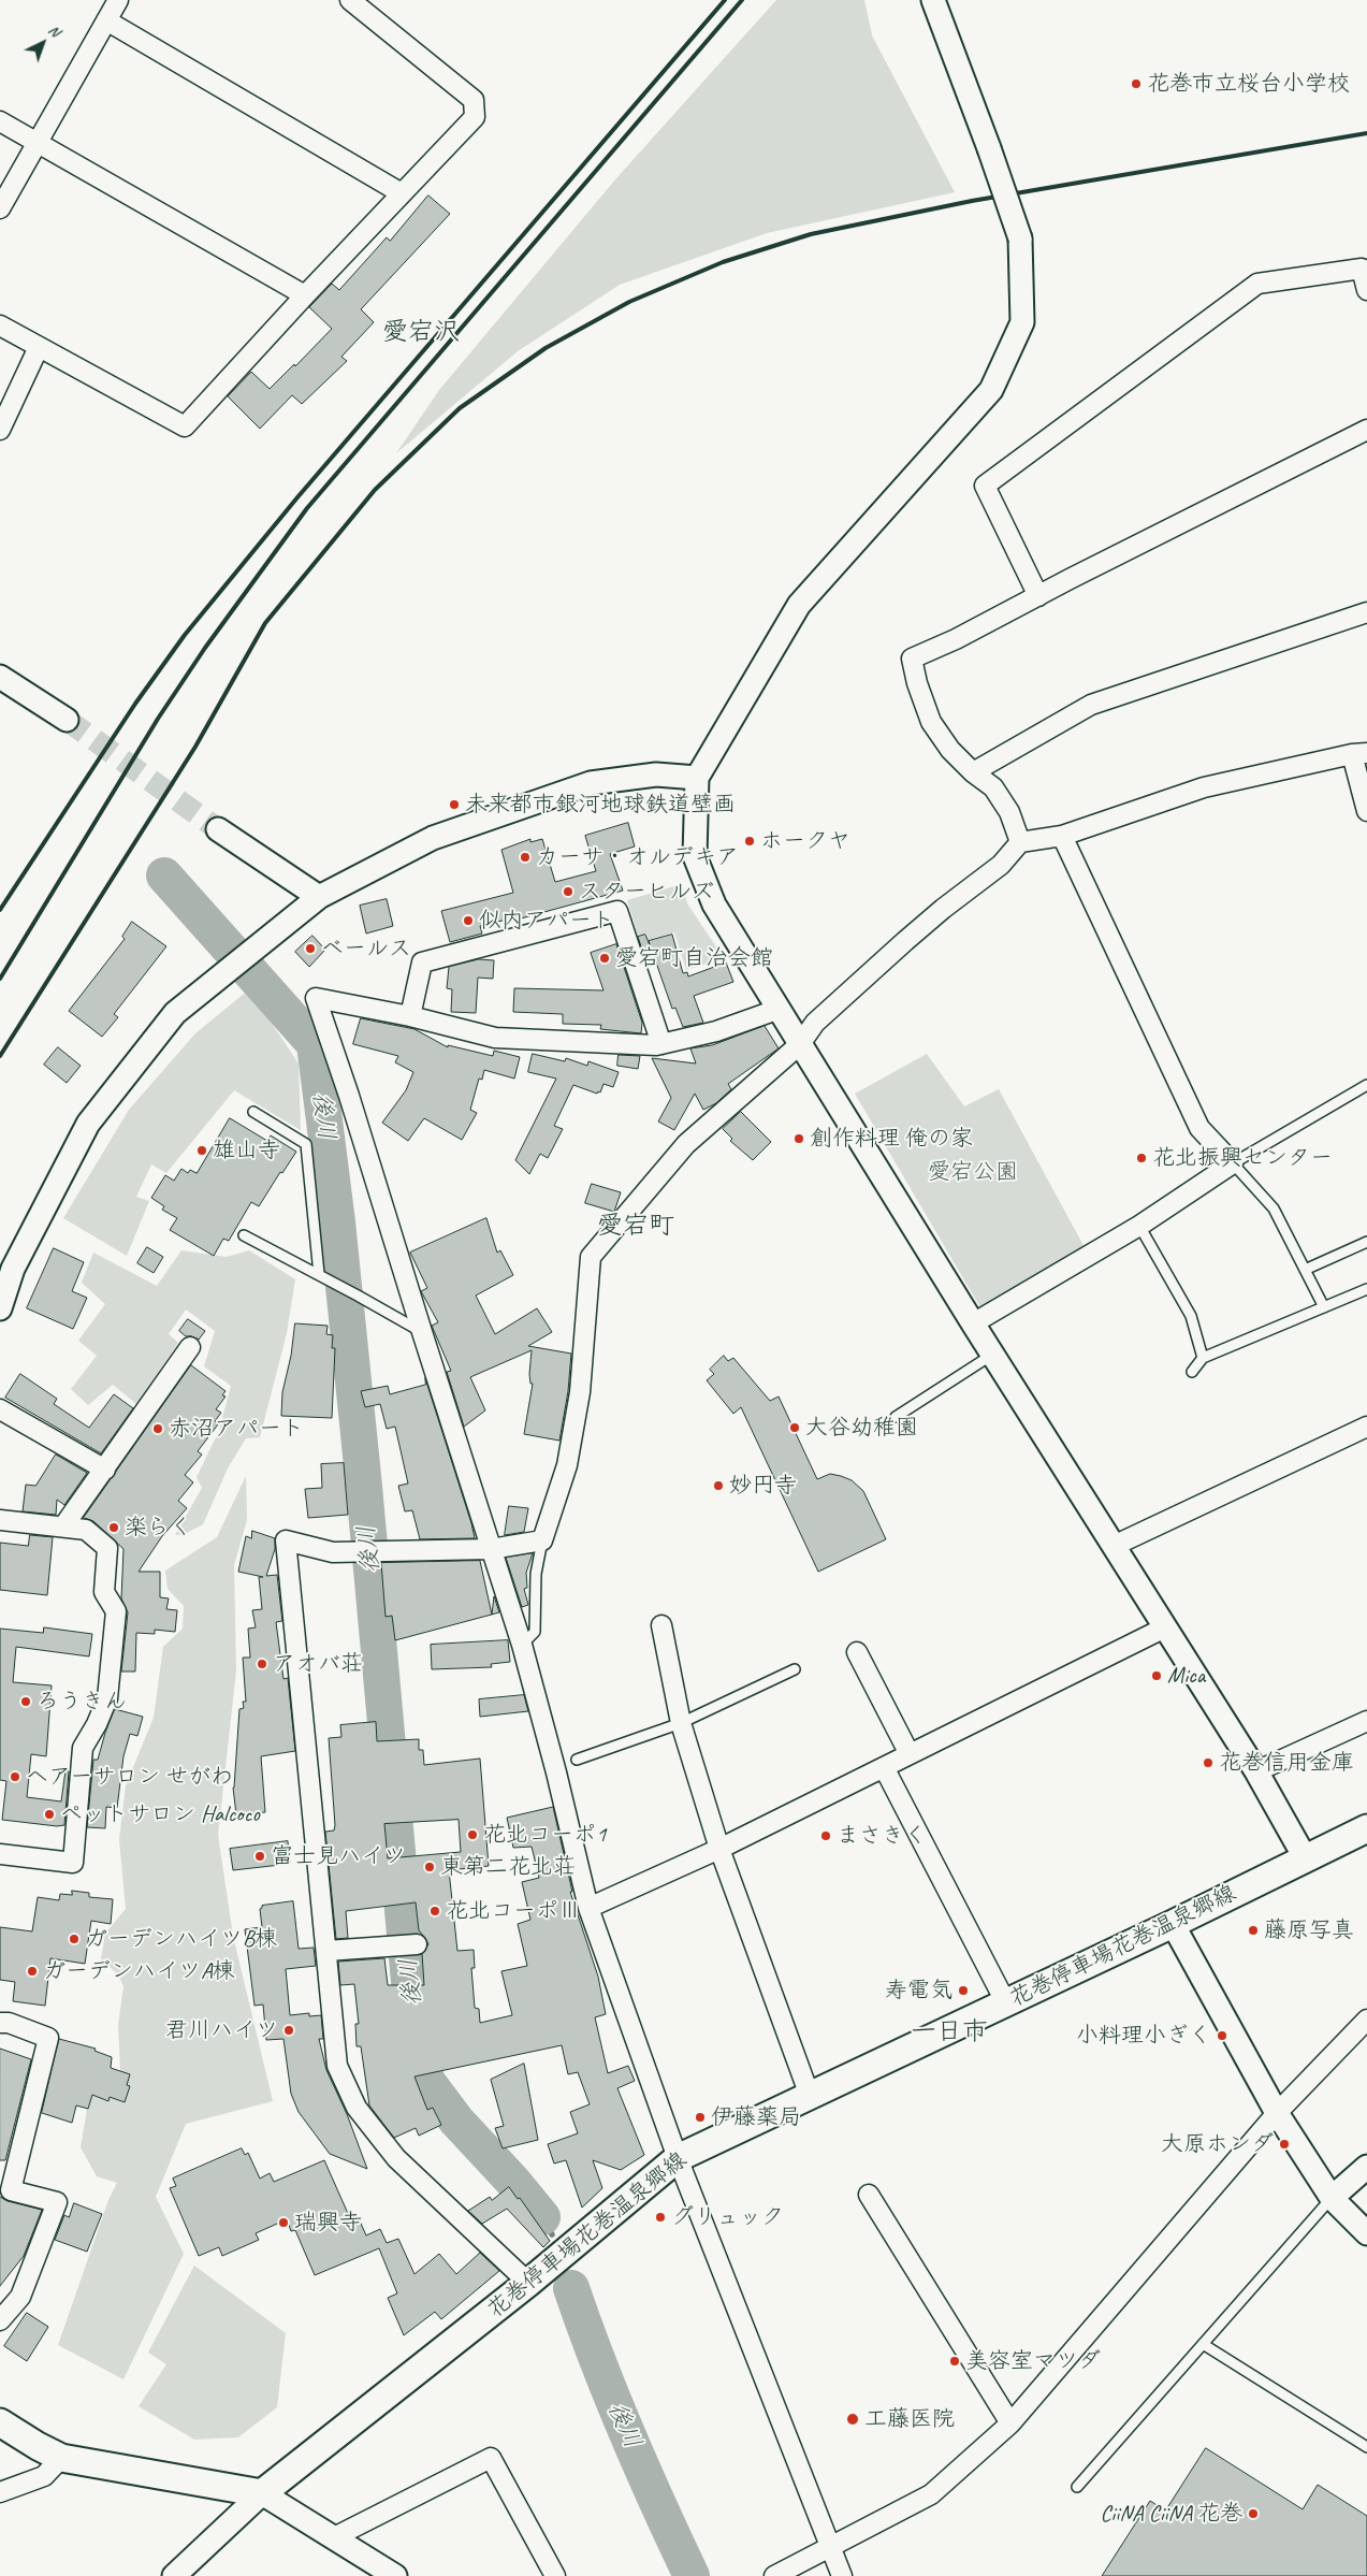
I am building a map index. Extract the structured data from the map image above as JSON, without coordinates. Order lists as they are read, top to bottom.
{
  "streets": {
    "main road": ["花巻停車場花巻温泉郷線"]
  },
  "districts": ["愛宕沢", "愛宕町", "一日市"],
  "water": ["後川"],
  "parks": ["愛宕公園"],
  "places": [
    "花巻市立桜台小学校",
    "未来都市銀河地球鉄道壁画",
    "ホークヤ",
    "カーサ・オルデキア",
    "スターヒルズ",
    "似内アパート",
    "ベールス",
    "愛宕町自治会館",
    "創作料理 俺の家",
    "雄山寺",
    "花北振興センター",
    "大谷幼稚園",
    "赤沼アパート",
    "妙円寺",
    "楽らく",
    "アオバ荘",
    "Mica",
    "ろうきん",
    "花巻信用金庫",
    "ヘアーサロン せがわ",
    "ペットサロン Halcoco",
    "花北コーポ1",
    "まさきく",
    "富士見ハイツ",
    "東第二花北荘",
    "花北コーポⅢ",
    "藤原写真",
    "ガーデンハイツB棟",
    "ガーデンハイツA棟",
    "寿電気",
    "君川ハイツ",
    "小料理小ぎく",
    "伊藤薬局",
    "大原ホンダ",
    "グリュック",
    "瑞興寺",
    "美容室マツダ",
    "工藤医院",
    "CiiNA CiiNA 花巻"
  ],
  "north": "top right"
}
